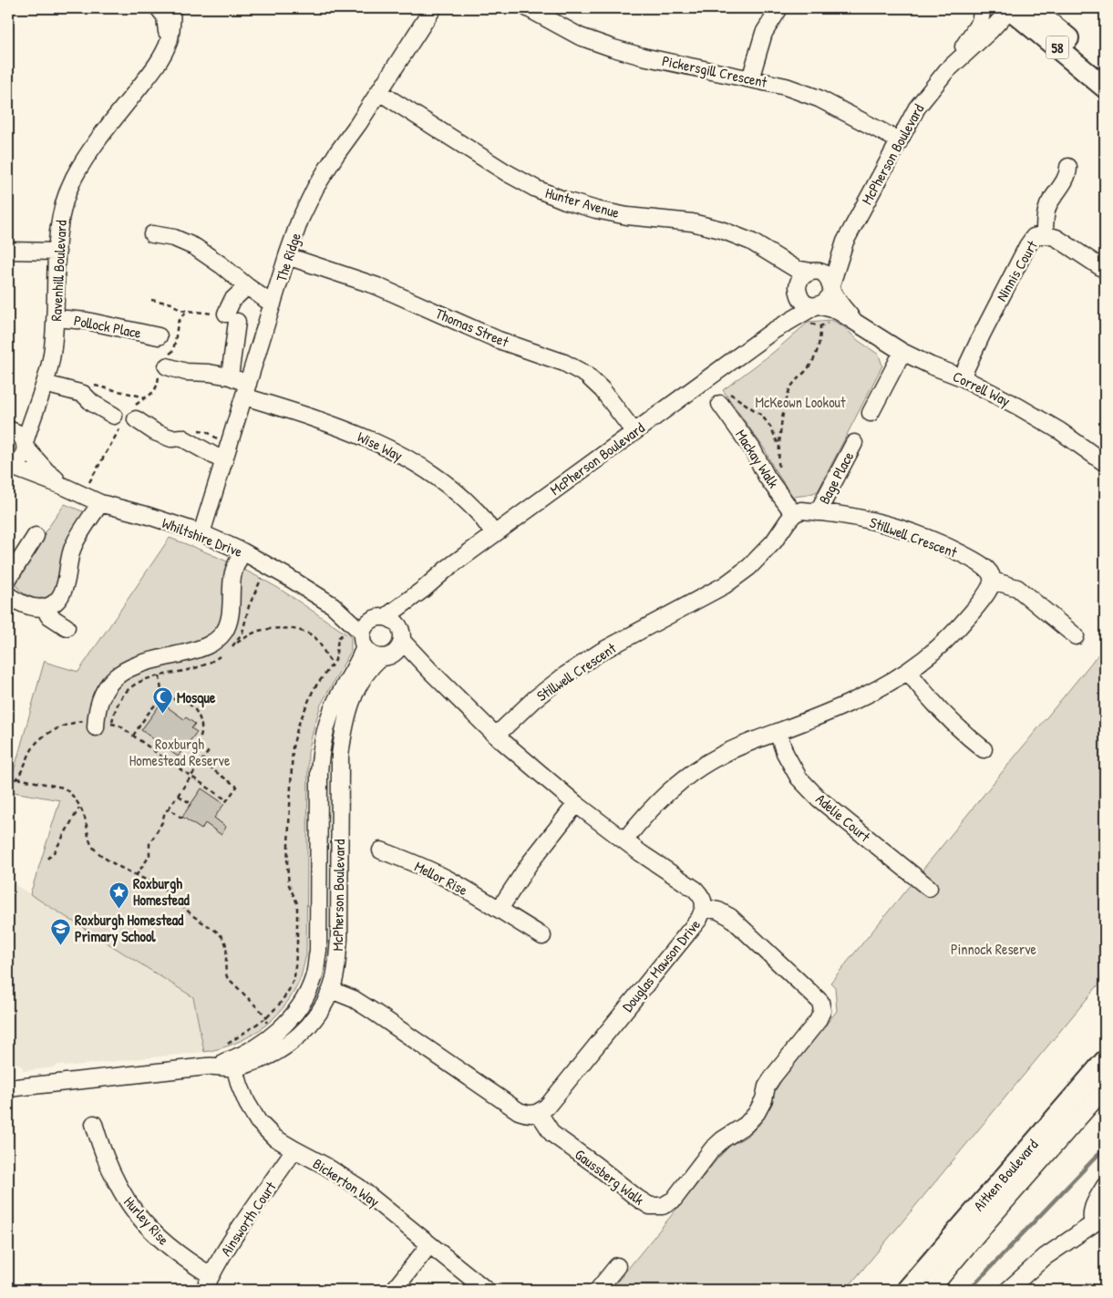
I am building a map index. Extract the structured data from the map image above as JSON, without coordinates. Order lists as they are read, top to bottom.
{
  "streets": {
    "main road": ["58", "Aitken Boulevard"],
    "street": [
      "Pickersgill Crescent",
      "McPherson Boulevard",
      "Hunter Avenue",
      "The Ridge",
      "Ravenhill Boulevard",
      "Ninnis Court",
      "Pollock Place",
      "Thomas Street",
      "Correll Way",
      "Wise Way",
      "Mackay Walk",
      "Bage Place",
      "Whiltshire Drive",
      "Stillwell Crescent",
      "Adelie Court",
      "Mellor Rise",
      "Douglas Mawson Drive",
      "Gaussberg Walk",
      "Bickerton Way",
      "Ainsworth Court",
      "Hurley Rise"
    ]
  },
  "crossings": [
    ["58", "McPherson Boulevard"],
    ["Pickersgill Crescent", "McPherson Boulevard"],
    ["McPherson Boulevard", "Hunter Avenue"],
    ["McPherson Boulevard", "Thomas Street"],
    ["McPherson Boulevard", "Correll Way"],
    ["McPherson Boulevard", "Wise Way"],
    ["McPherson Boulevard", "Whiltshire Drive"],
    ["McPherson Boulevard", "Douglas Mawson Drive"],
    ["McPherson Boulevard", "Bickerton Way"],
    ["Hunter Avenue", "The Ridge"],
    ["Hunter Avenue", "Correll Way"],
    ["The Ridge", "Thomas Street"],
    ["The Ridge", "Wise Way"],
    ["The Ridge", "Whiltshire Drive"],
    ["Ravenhill Boulevard", "Pollock Place"],
    ["Ravenhill Boulevard", "Whiltshire Drive"],
    ["Ninnis Court", "Correll Way"],
    ["Mackay Walk", "Stillwell Crescent"],
    ["Bage Place", "Stillwell Crescent"],
    ["Stillwell Crescent", "Douglas Mawson Drive"],
    ["Douglas Mawson Drive", "Gaussberg Walk"],
    ["Bickerton Way", "Ainsworth Court"],
    ["Ainsworth Court", "Hurley Rise"]
  ],
  "parks": ["McKeown Lookout", "Roxburgh Homestead Reserve", "Pinnock Reserve"],
  "places": {
    "mosque": ["Mosque"],
    "place": ["Roxburgh Homestead"],
    "school or university": ["Roxburgh Homestead Primary School"]
  }
}
